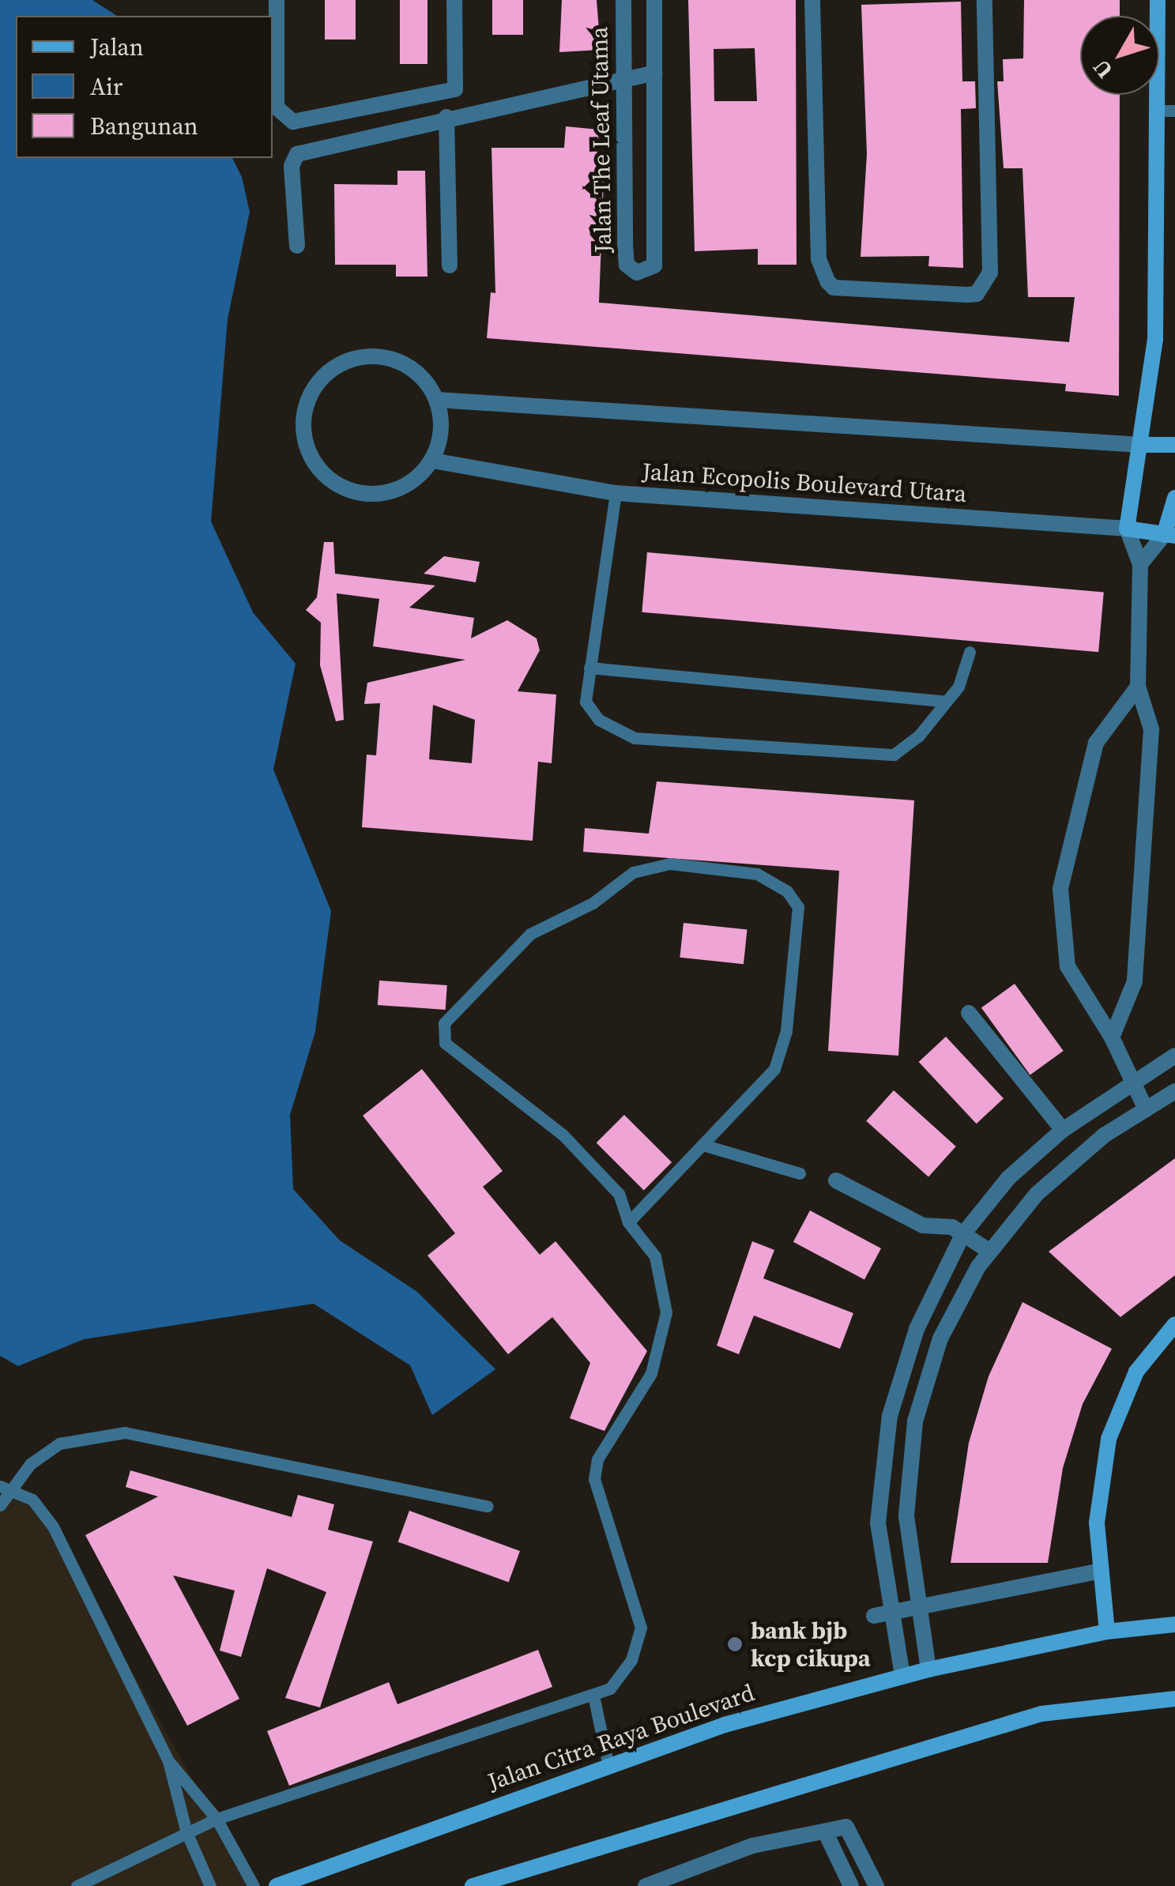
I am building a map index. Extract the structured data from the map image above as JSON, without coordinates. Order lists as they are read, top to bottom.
{
  "streets": {
    "main road": ["Jalan Ecopolis Boulevard Utara", "Jalan Citra Raya Boulevard"],
    "street": ["Jalan The Leaf Utama"]
  },
  "places": ["bank bjb kcp cikupa"],
  "legend": ["Jalan", "Air", "Bangunan"],
  "north": "bottom left"
}
